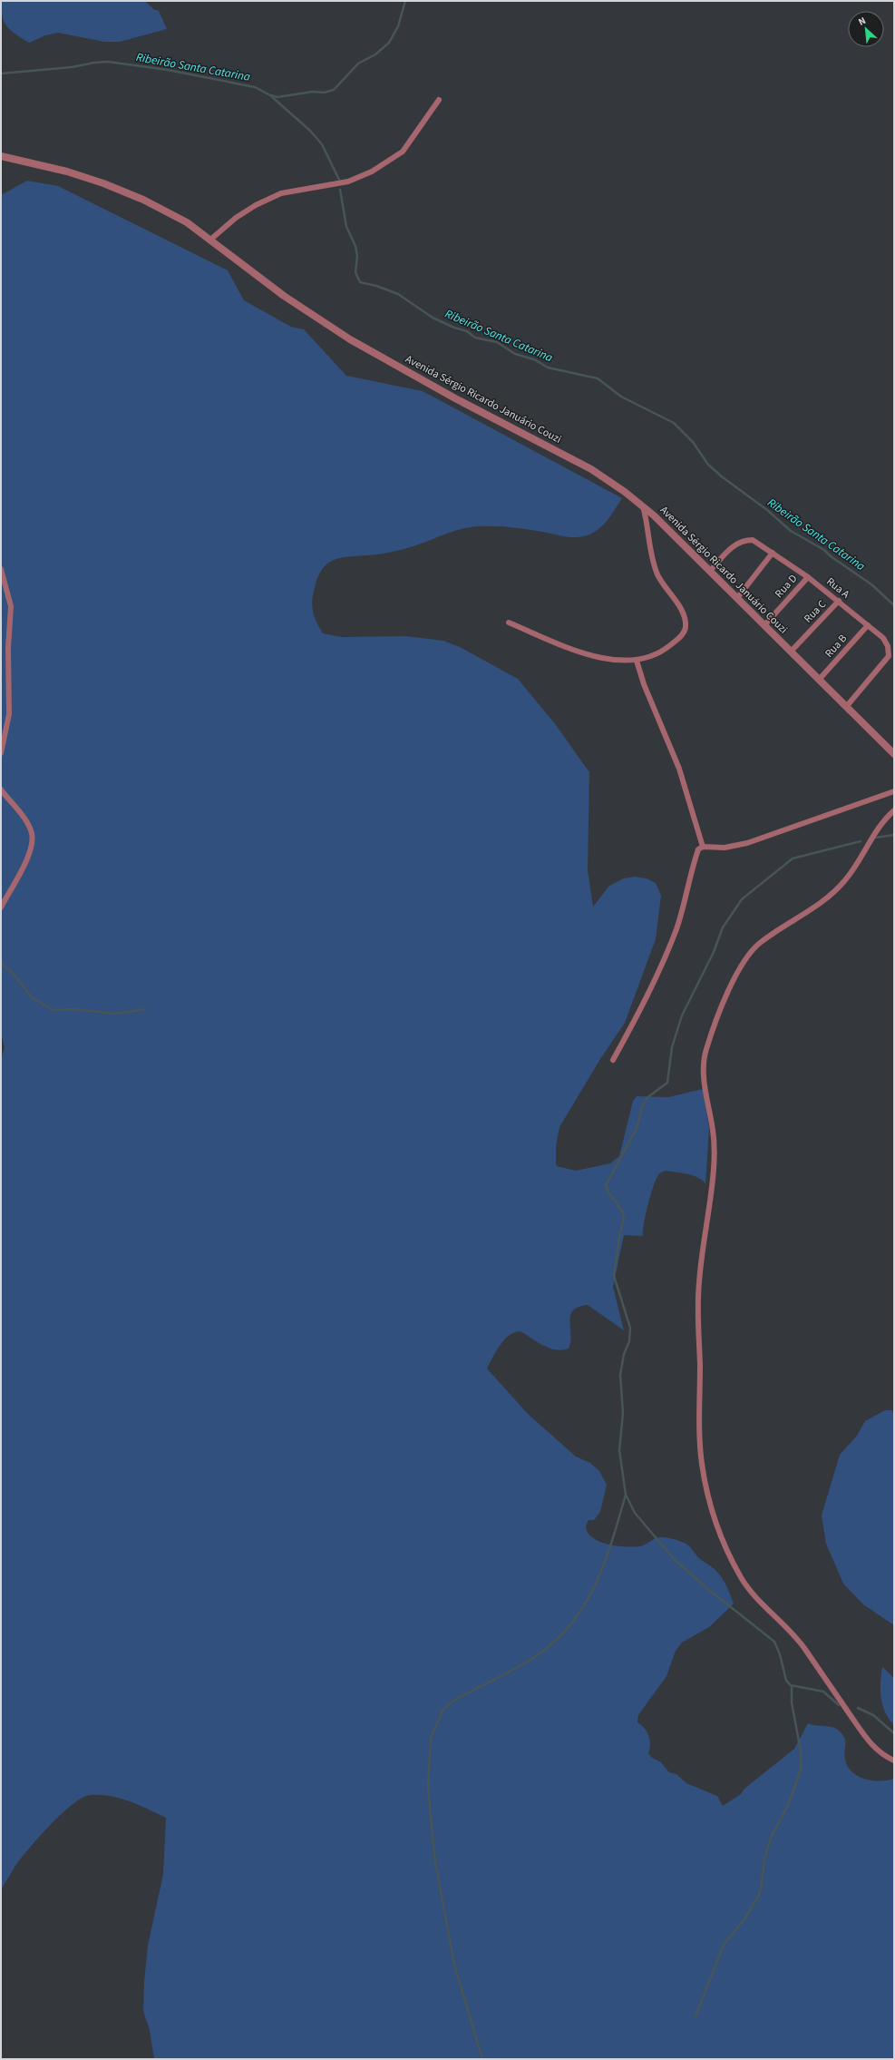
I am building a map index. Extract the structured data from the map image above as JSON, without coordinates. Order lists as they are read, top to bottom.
{
  "streets": {
    "street": [
      "Avenida Sérgio Ricardo Januário Couzi",
      "Rua D",
      "Rua A",
      "Rua C",
      "Rua B"
    ]
  },
  "crossings": [
    ["Avenida Sérgio Ricardo Januário Couzi", "Rua D"],
    ["Avenida Sérgio Ricardo Januário Couzi", "Rua A"],
    ["Avenida Sérgio Ricardo Januário Couzi", "Rua C"],
    ["Avenida Sérgio Ricardo Januário Couzi", "Rua B"],
    ["Rua D", "Rua A"],
    ["Rua A", "Rua C"],
    ["Rua A", "Rua B"]
  ],
  "water": ["Ribeirão Santa Catarina"],
  "north": "top left"
}
